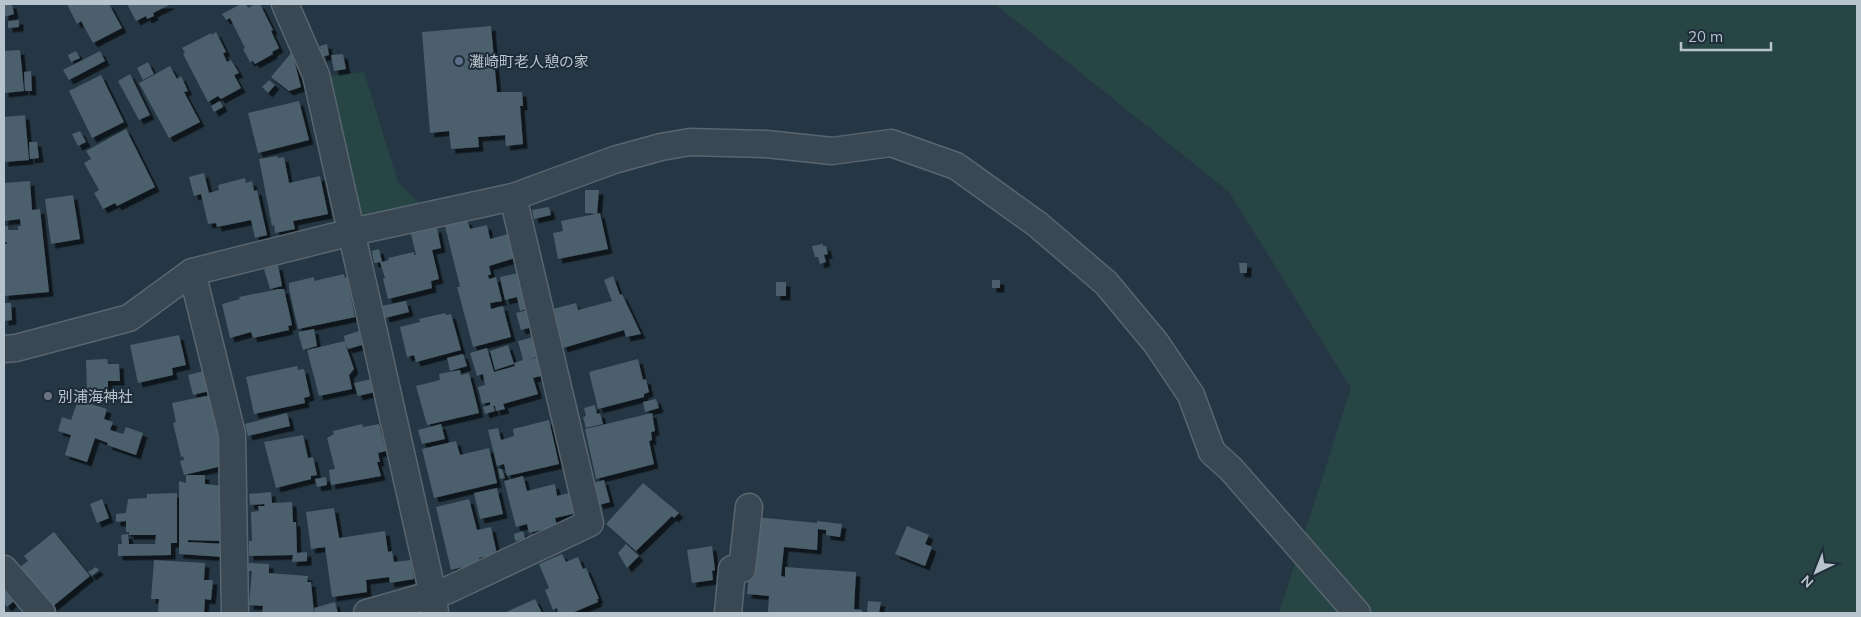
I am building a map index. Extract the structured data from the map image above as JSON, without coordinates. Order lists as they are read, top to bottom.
{
  "places": ["灘崎町老人憩の家", "別浦海神社"],
  "scale_bar": "20 m",
  "north": "bottom left"
}
